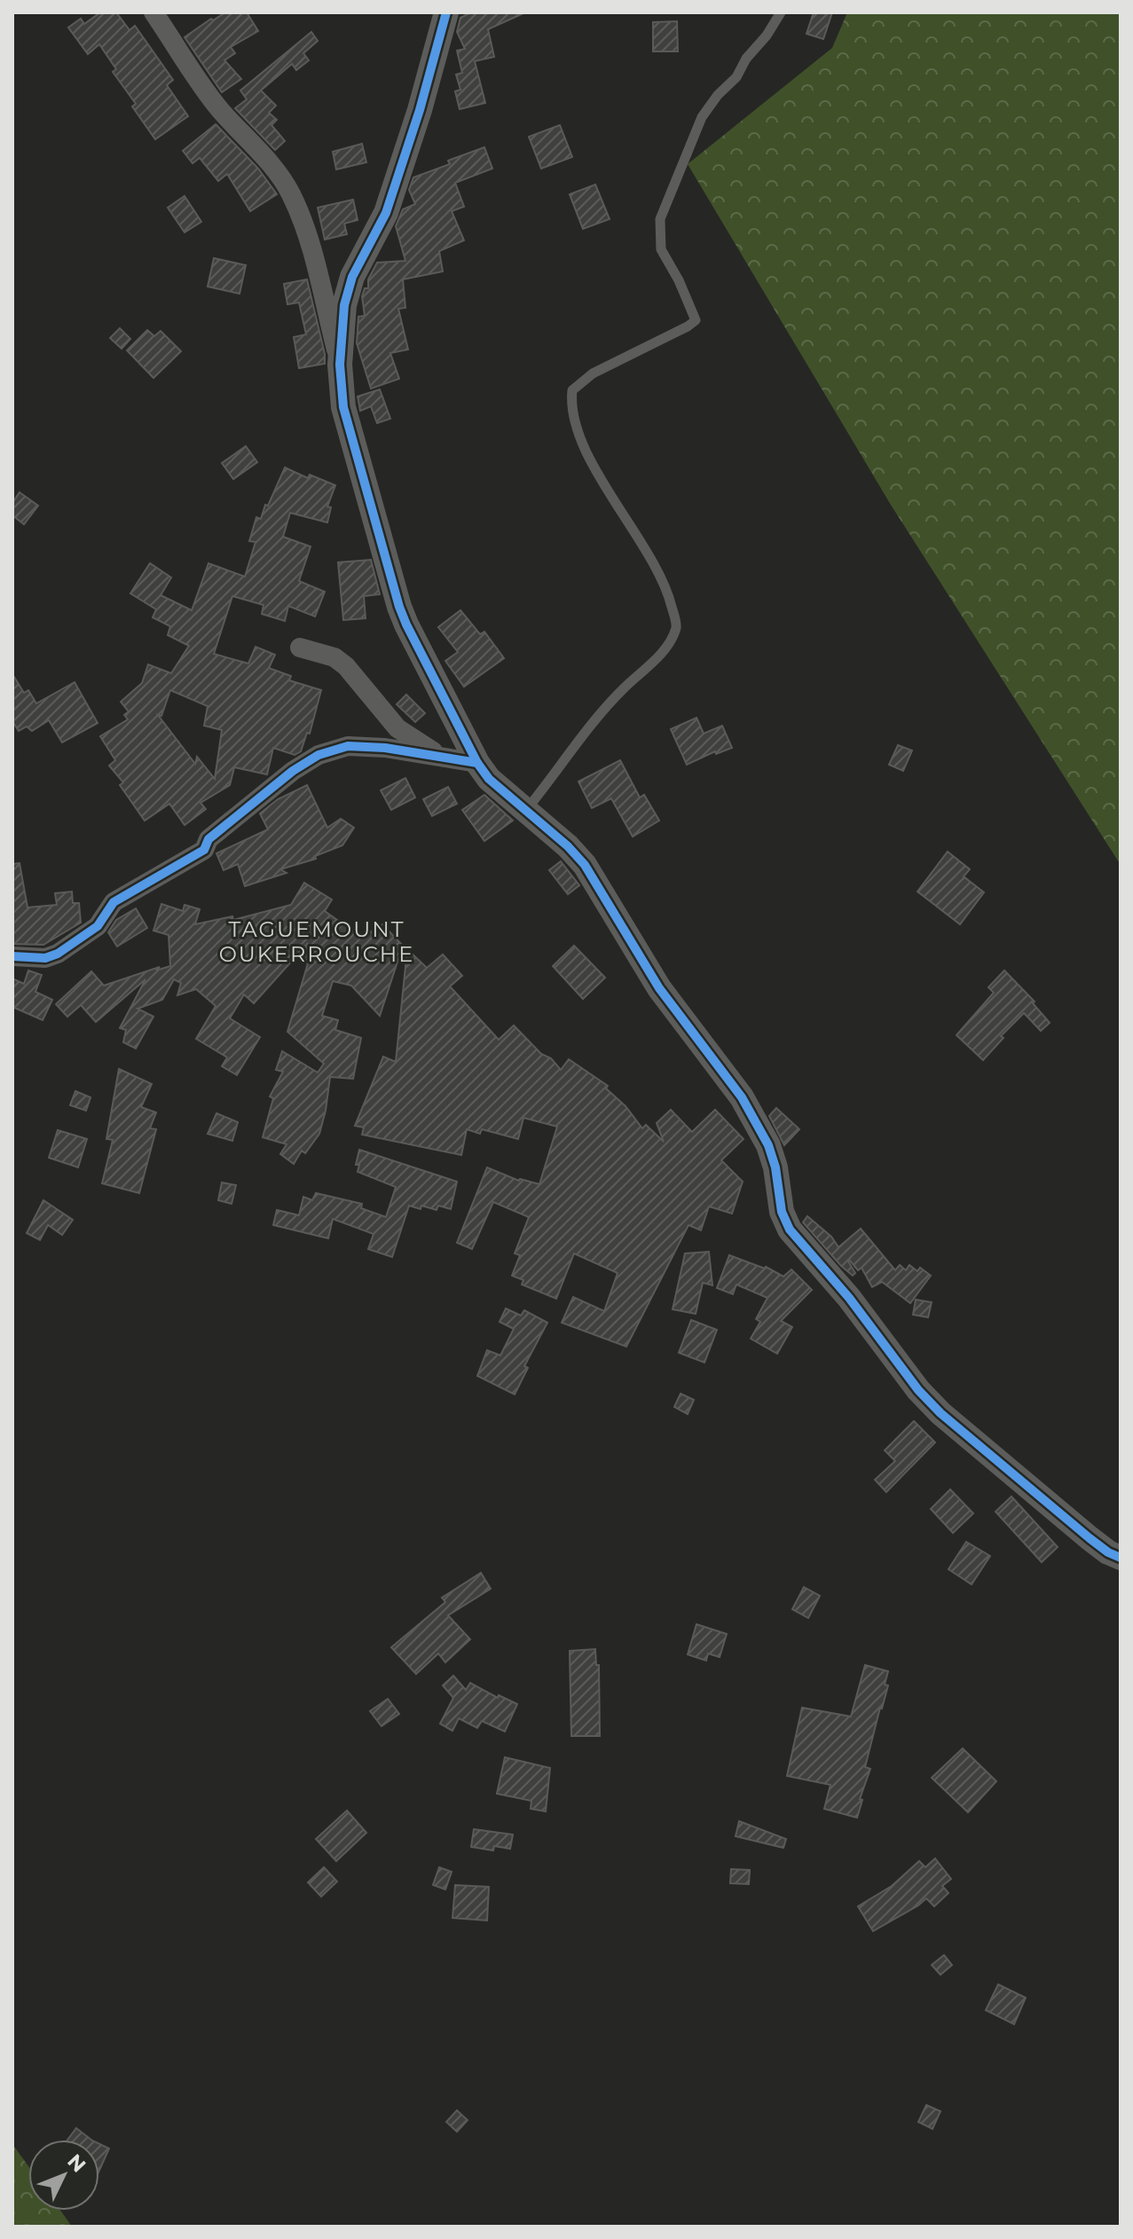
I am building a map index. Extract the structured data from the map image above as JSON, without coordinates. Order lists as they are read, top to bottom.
{
  "districts": ["TAGUEMOUNT OUKERROUCHE"],
  "north": "top right"
}
